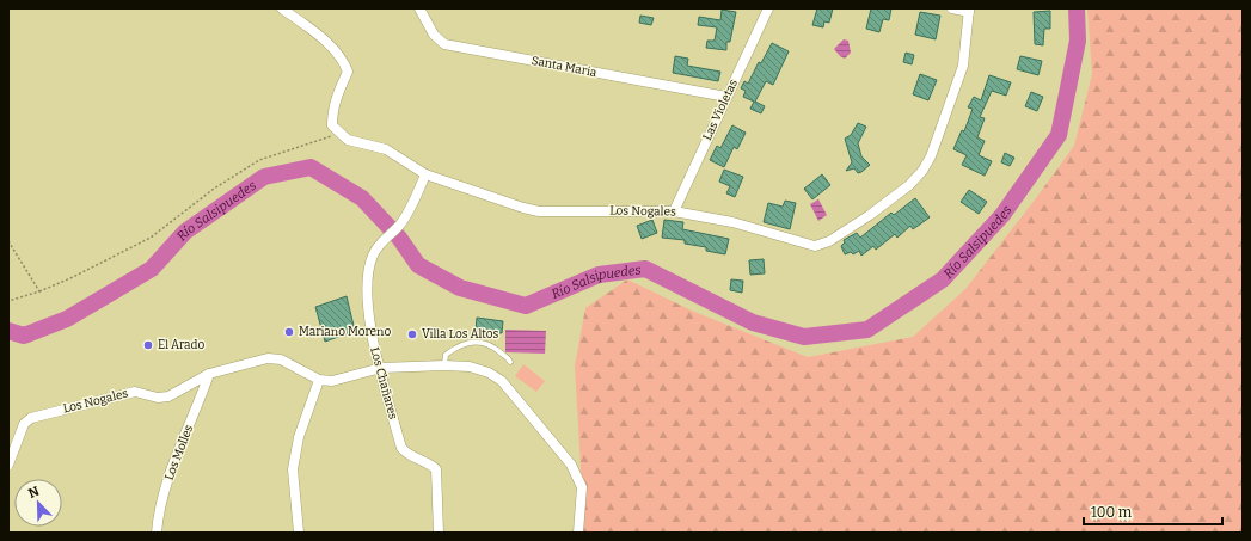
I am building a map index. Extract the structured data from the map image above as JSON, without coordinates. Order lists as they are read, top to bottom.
{
  "streets": {
    "street": [
      "Santa Maria",
      "Las Violetas",
      "Los Nogales",
      "Los Chañares",
      "Los Molles"
    ]
  },
  "crossings": [
    ["Santa Maria", "Las Violetas"],
    ["Las Violetas", "Los Nogales"],
    ["Los Nogales", "Los Chañares"],
    ["Los Nogales", "Los Molles"]
  ],
  "water": ["Río Salsipuedes"],
  "places": ["Mariano Moreno", "Villa Los Altos", "El Arado"],
  "scale_bar": "100 m",
  "north": "top left"
}
